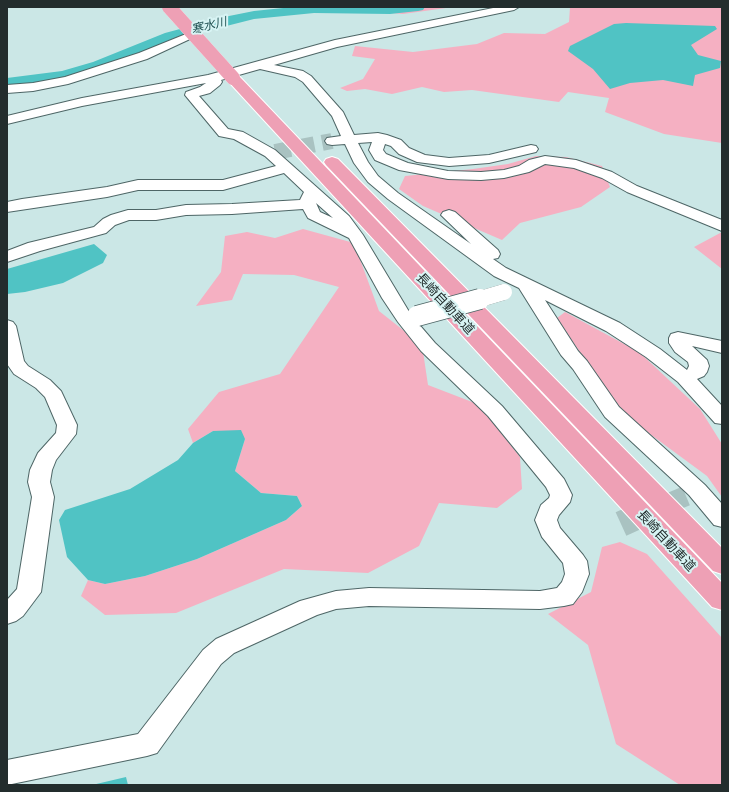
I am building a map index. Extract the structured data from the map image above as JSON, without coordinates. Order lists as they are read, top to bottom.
{
  "streets": {
    "highway": ["長崎自動車道"]
  },
  "water": ["寒水川"]
}
